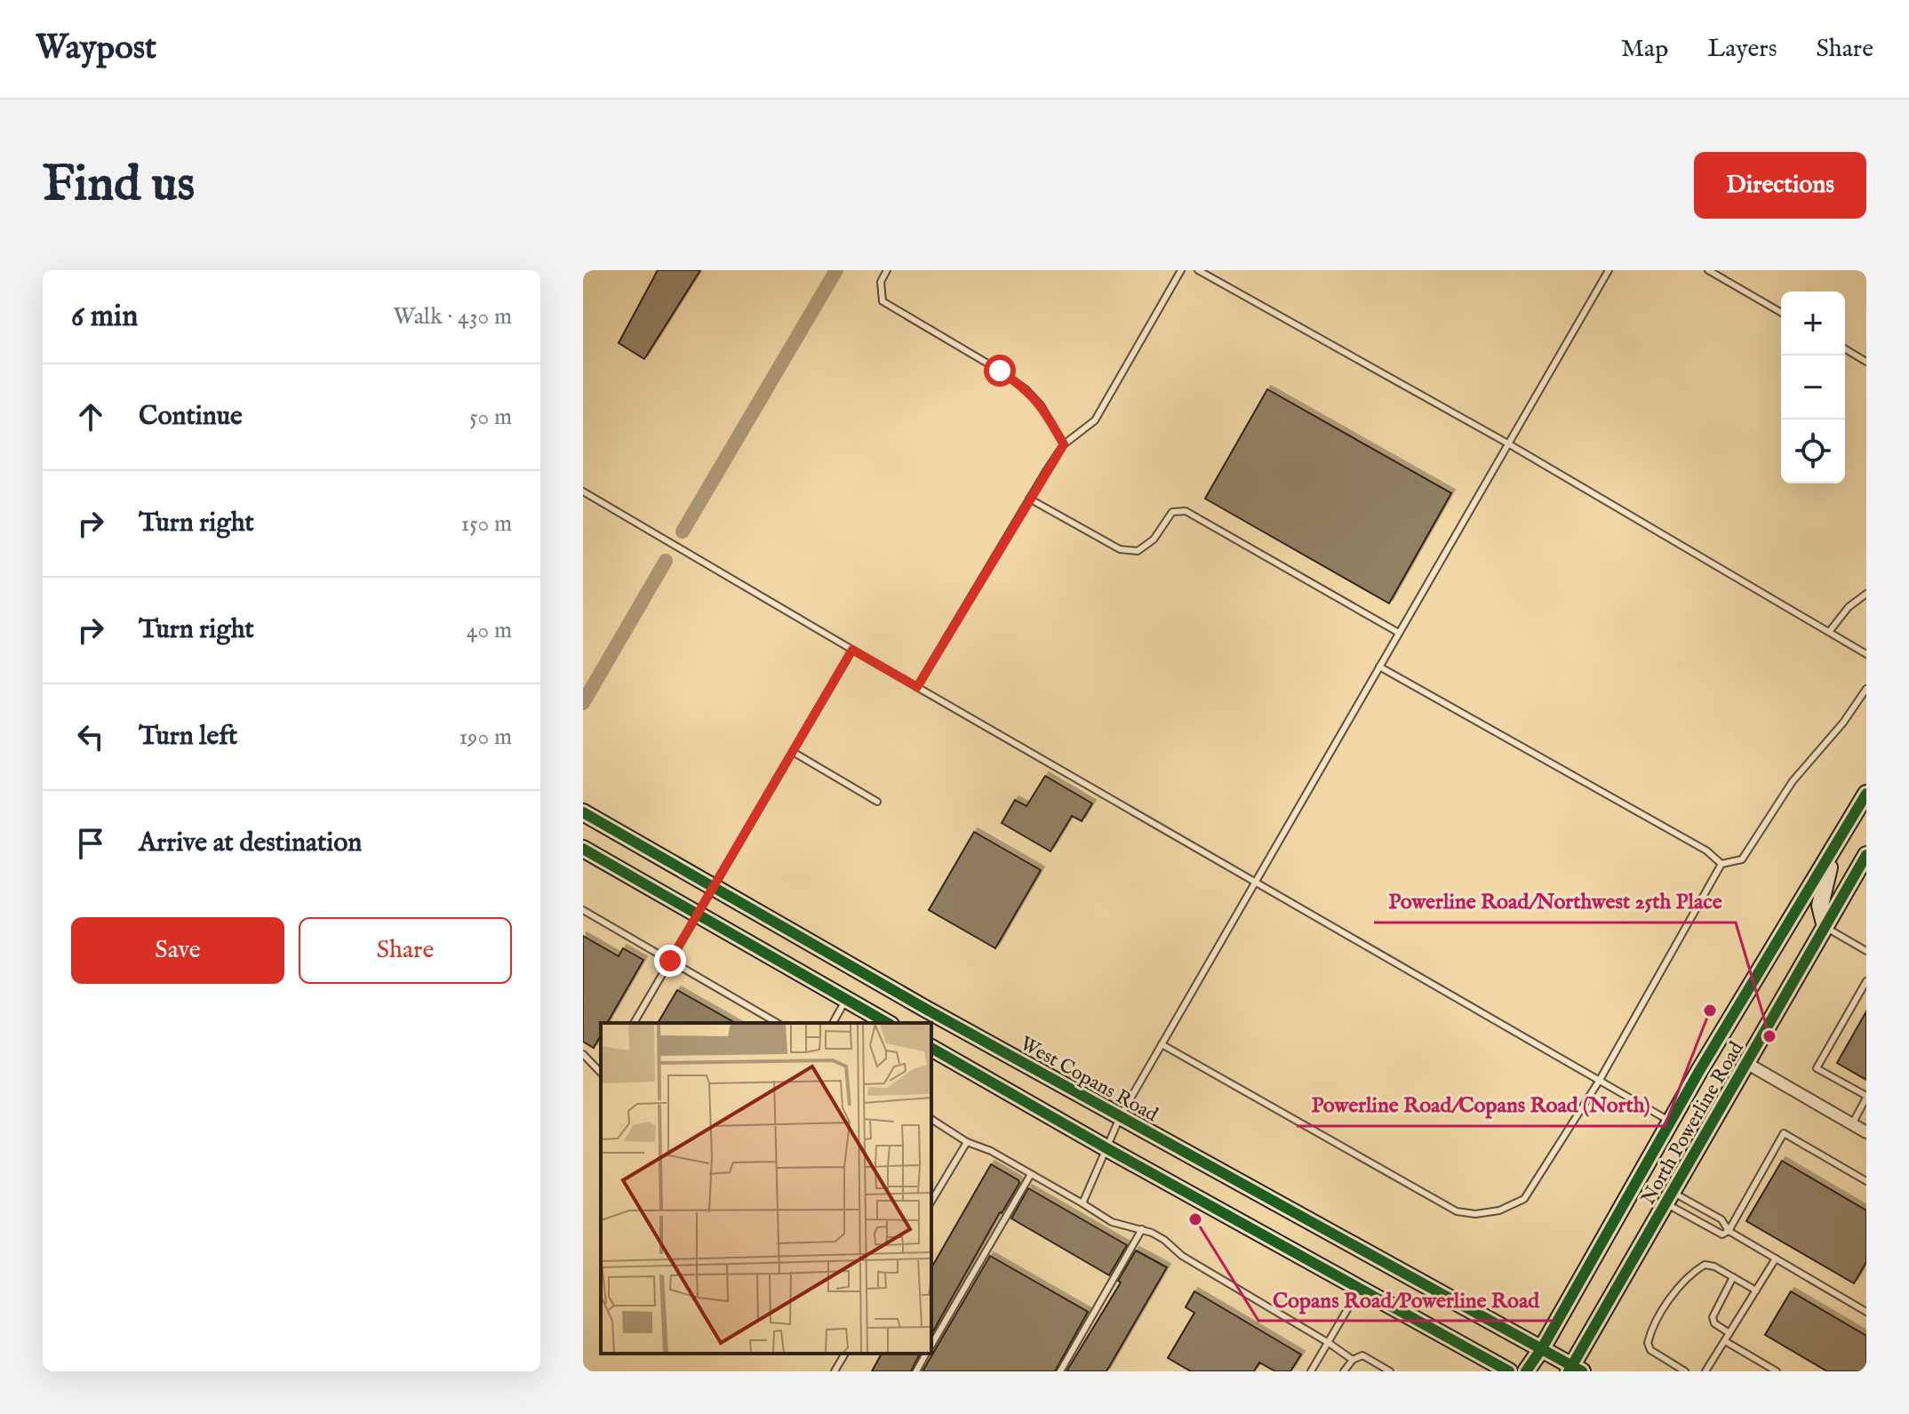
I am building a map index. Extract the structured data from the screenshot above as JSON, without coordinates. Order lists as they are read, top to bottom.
{
  "streets": {
    "main road": ["West Copans Road", "North Powerline Road"]
  },
  "crossings": [
    ["West Copans Road", "North Powerline Road"]
  ],
  "places": ["Powerline Road/Copans Road (North)", "Powerline Road/Northwest 25th Place", "Copans Road/Powerline Road"],
  "page": {
    "header": "Waypost",
    "nav": ["Map", "Layers", "Share"],
    "buttons": [
      "Directions",
      ["Save", "Share"]
    ],
    "title": "Find us",
    "heading": ["6 min", "Walk · 430 m"],
    "map_buttons": ["+", "−"],
    "list": [
      ["Continue", "50 m"],
      ["Turn right", "150 m"],
      ["Turn right", "40 m"],
      ["Turn left", "190 m"],
      "Arrive at destination"
    ]
  }
}
